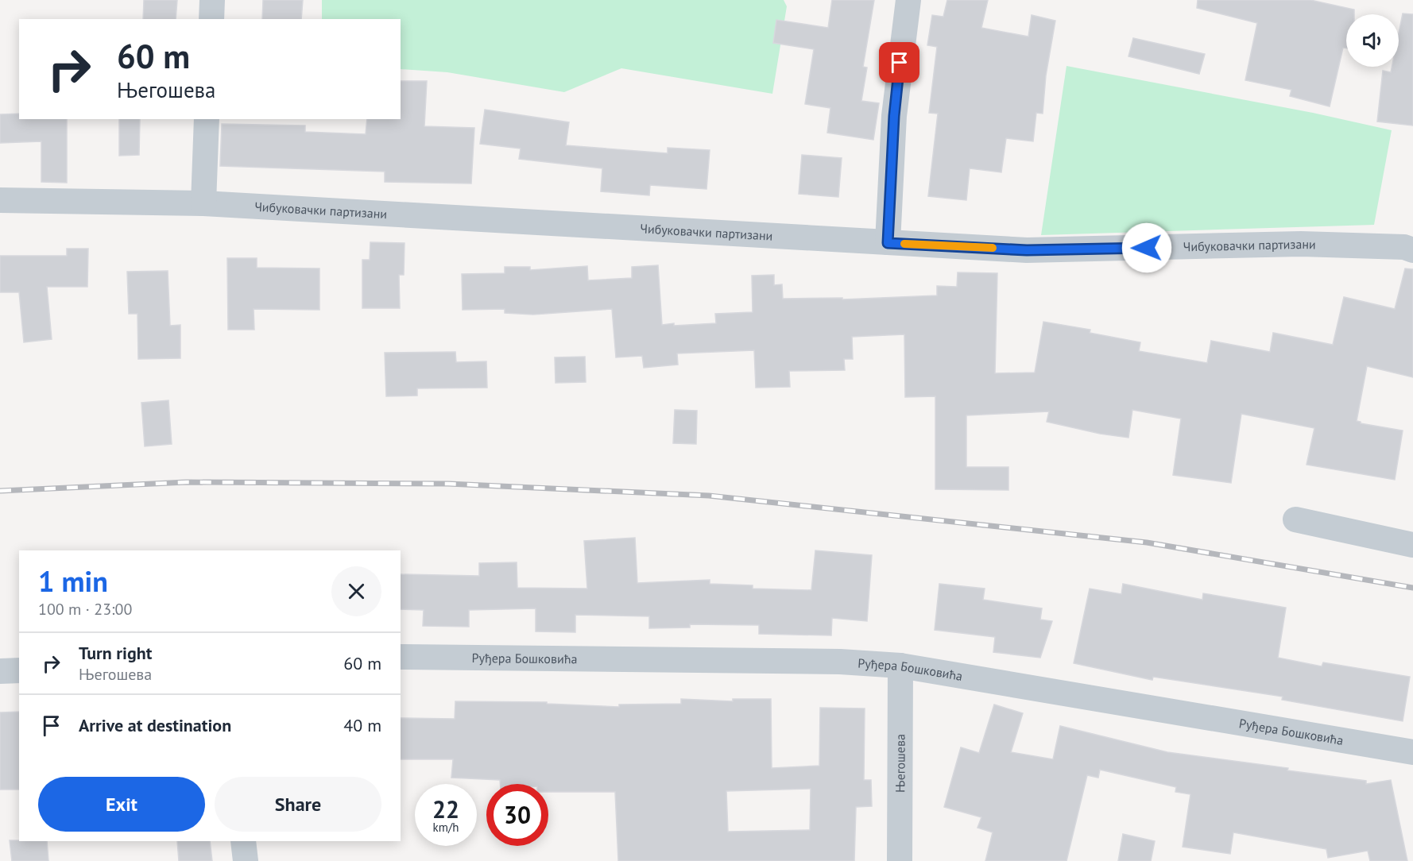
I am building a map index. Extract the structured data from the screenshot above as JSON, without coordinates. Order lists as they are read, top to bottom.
{
  "streets": {
    "street": ["Чибуковачки партизани", "Руђера Бошковића", "Његошева"]
  },
  "crossings": [
    ["Руђера Бошковића", "Његошева"]
  ],
  "page": {
    "turn": ["60 m", "Његошева"],
    "heading": ["1 min", "100 m · 23:00"],
    "list": [
      {
        "name": "Turn right",
        "note": "Његошева",
        "value": "60 m"
      },
      {
        "name": "Arrive at destination",
        "value": "40 m"
      }
    ],
    "buttons": ["Exit", "Share"],
    "speed": "22 km/h",
    "limit": "30"
  }
}
